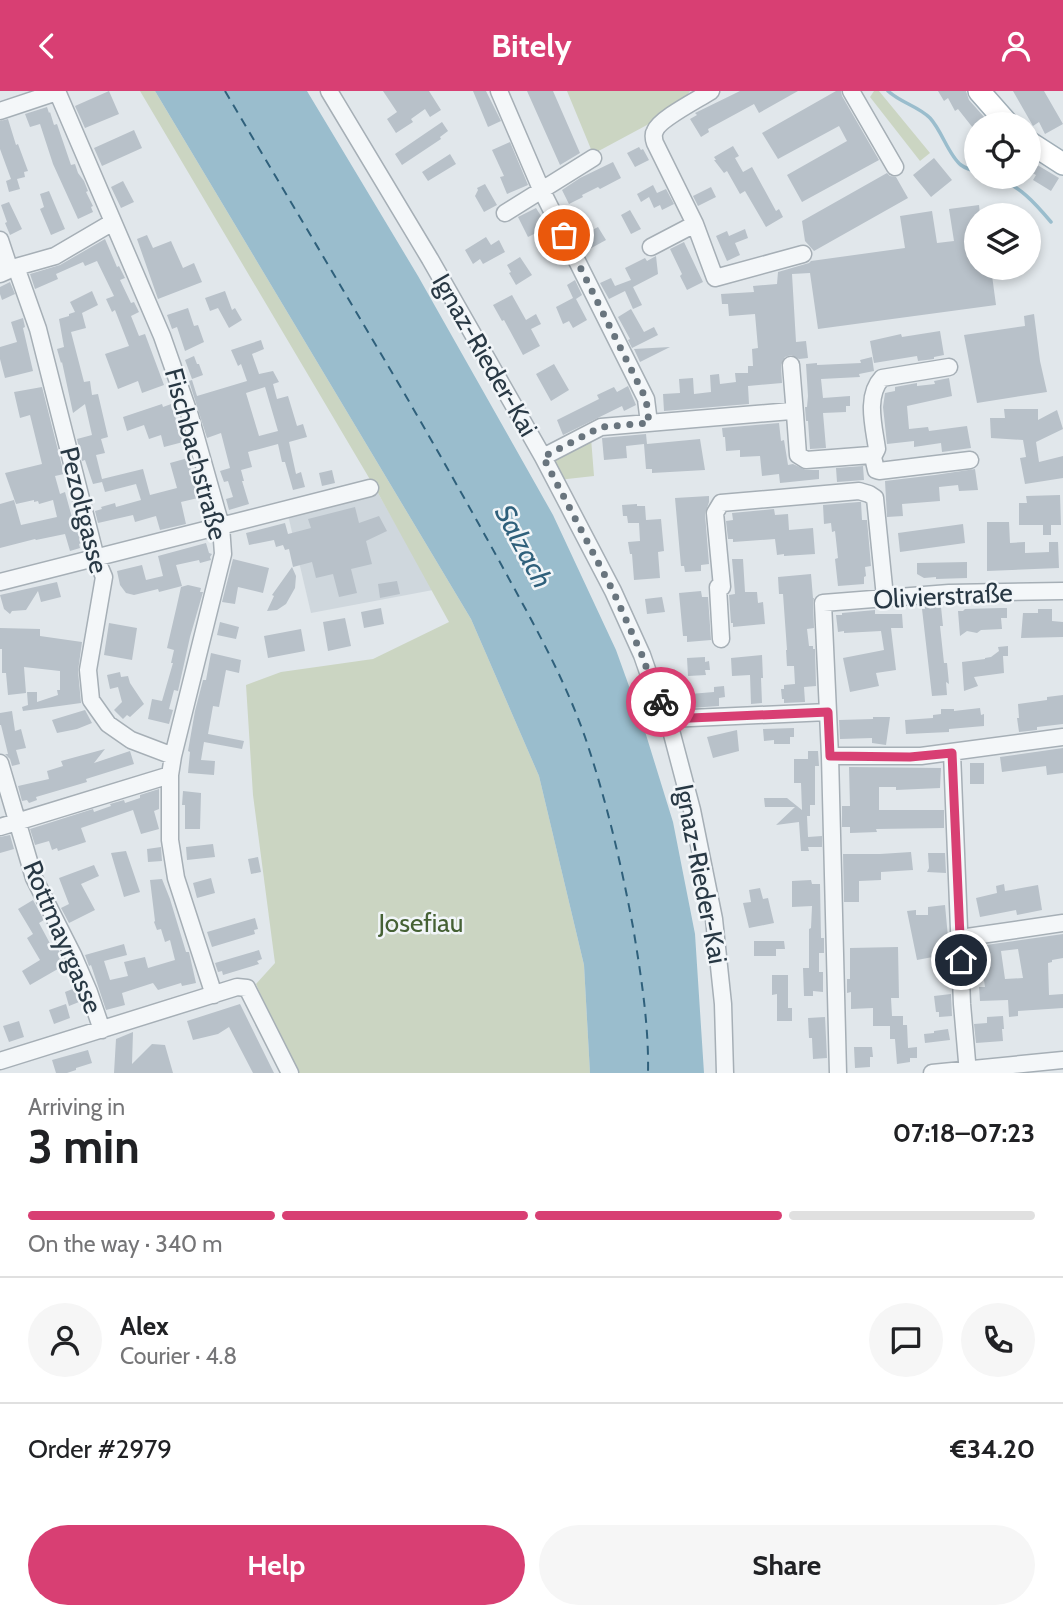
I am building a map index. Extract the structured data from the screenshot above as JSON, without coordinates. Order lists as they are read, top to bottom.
{
  "streets": {
    "street": [
      "Ignaz-Rieder-Kai",
      "Fischbachstraße",
      "Pezoltgasse",
      "Olivierstraße",
      "Rottmayrgasse"
    ]
  },
  "crossings": [
    ["Fischbachstraße", "Pezoltgasse"]
  ],
  "water": ["Salzach"],
  "parks": ["Josefiau"],
  "page": {
    "header": "Bitely",
    "heading": ["3 min", "Arriving in", "07:18–07:23"],
    "panel": [
      "Alex",
      "Courier · 4.8",
      "Order #2979",
      "€34.20"
    ],
    "bar": "On the way · 340 m",
    "buttons": ["Help", "Share"]
  }
}
